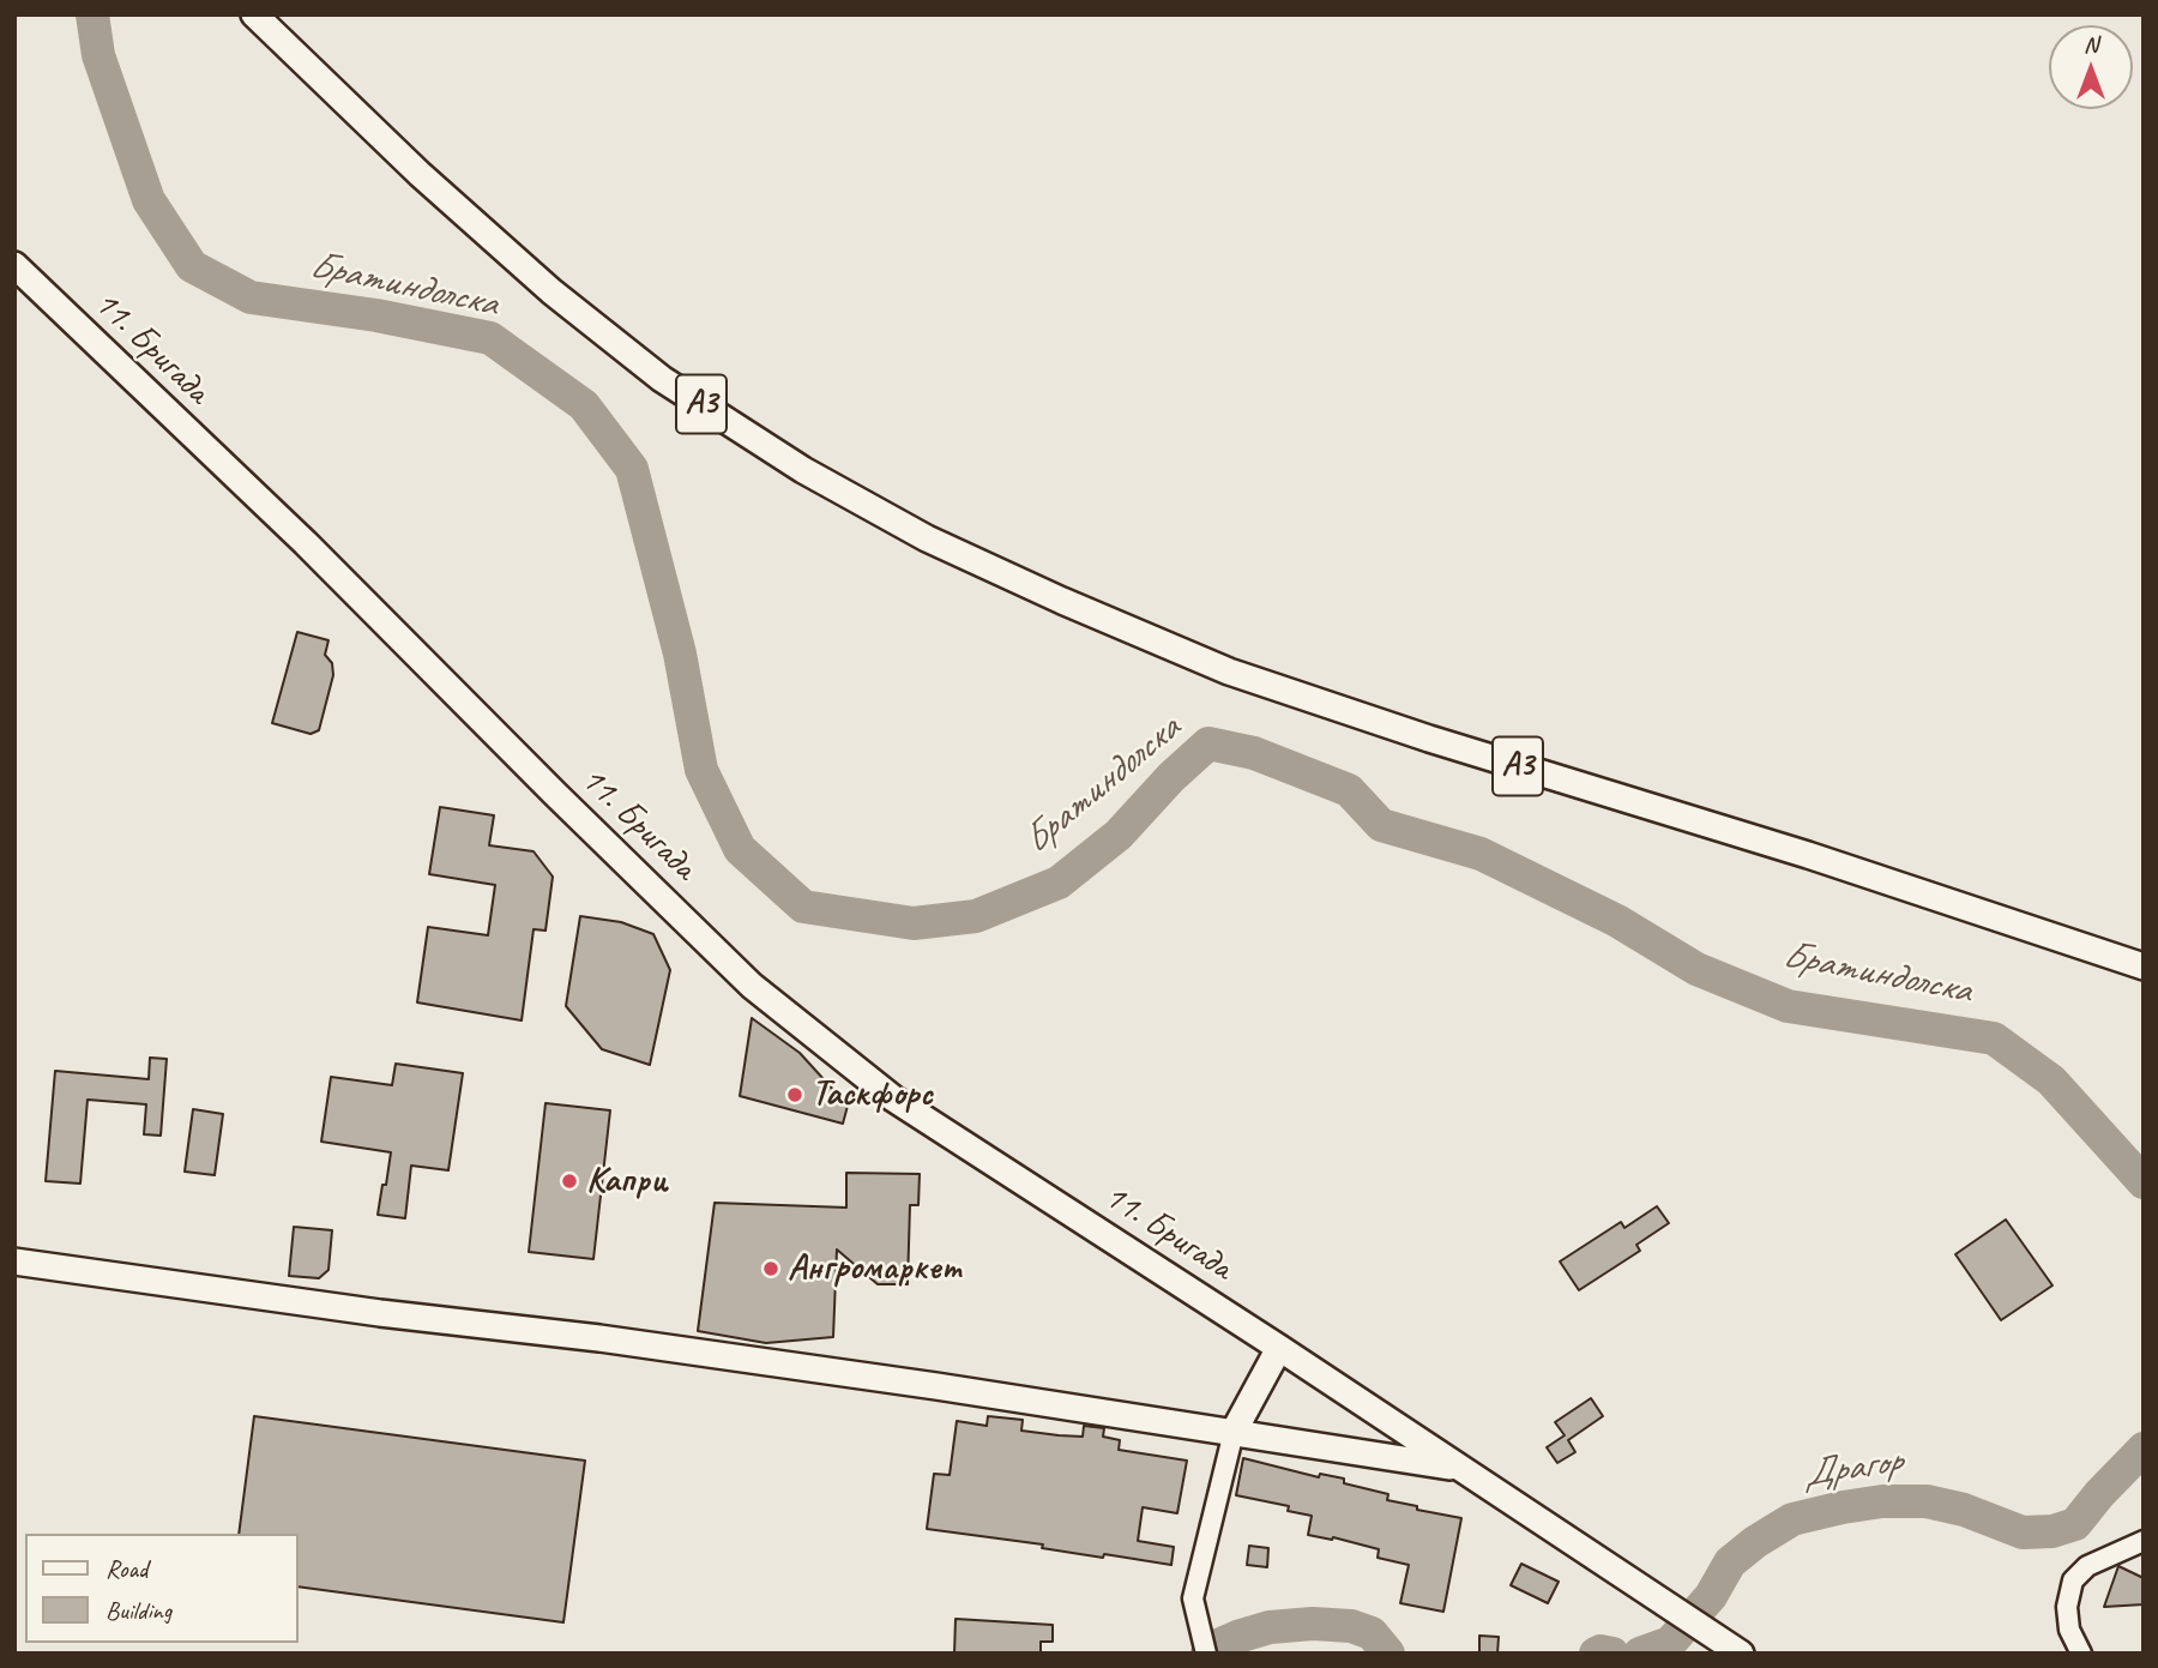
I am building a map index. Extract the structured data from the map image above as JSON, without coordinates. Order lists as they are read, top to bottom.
{
  "streets": {
    "main road": ["11. Бригада", "A3"]
  },
  "water": ["Братиндолска", "Драгор"],
  "places": ["Таскфорс", "Капри", "Ангромаркет"],
  "legend": ["Road", "Building"],
  "north": "top"
}
